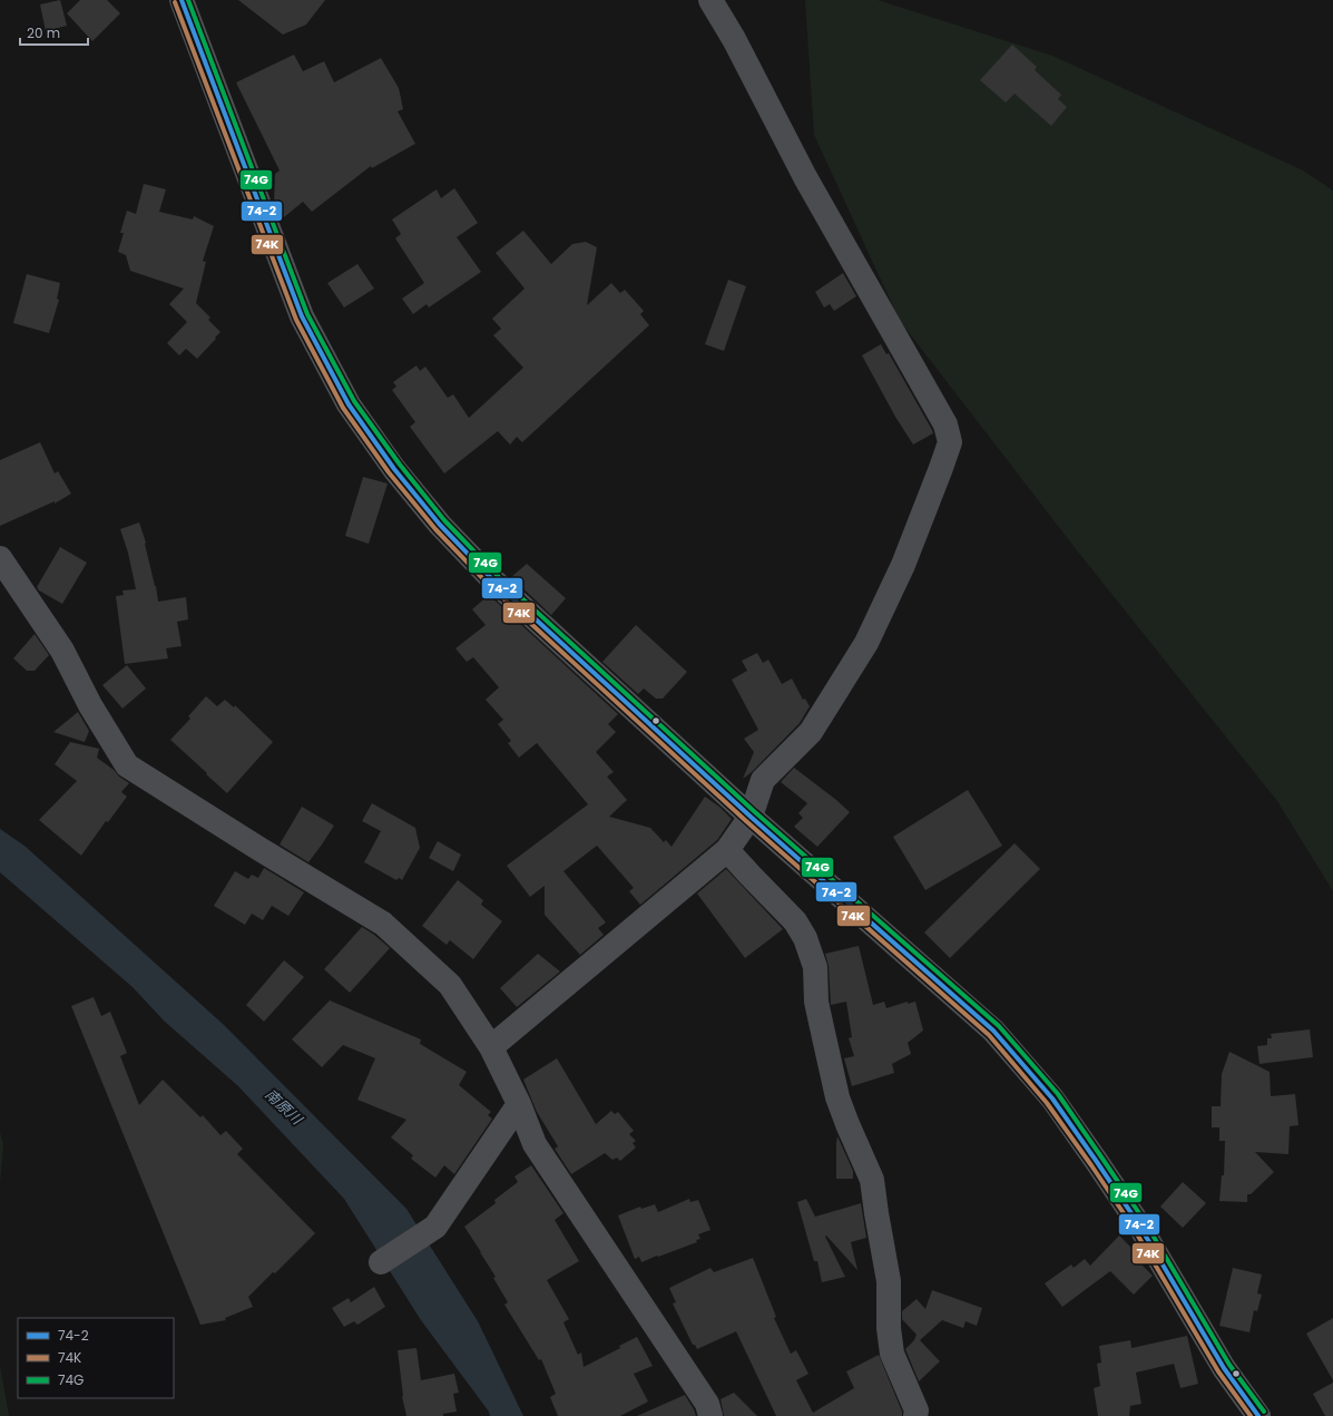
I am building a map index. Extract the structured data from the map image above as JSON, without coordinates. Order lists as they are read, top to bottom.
{
  "water": ["南原川"],
  "lines": ["transit line 74-2", "transit line 74G", "transit line 74K"],
  "legend": ["74-2", "74K", "74G"],
  "scale_bar": "20 m"
}
